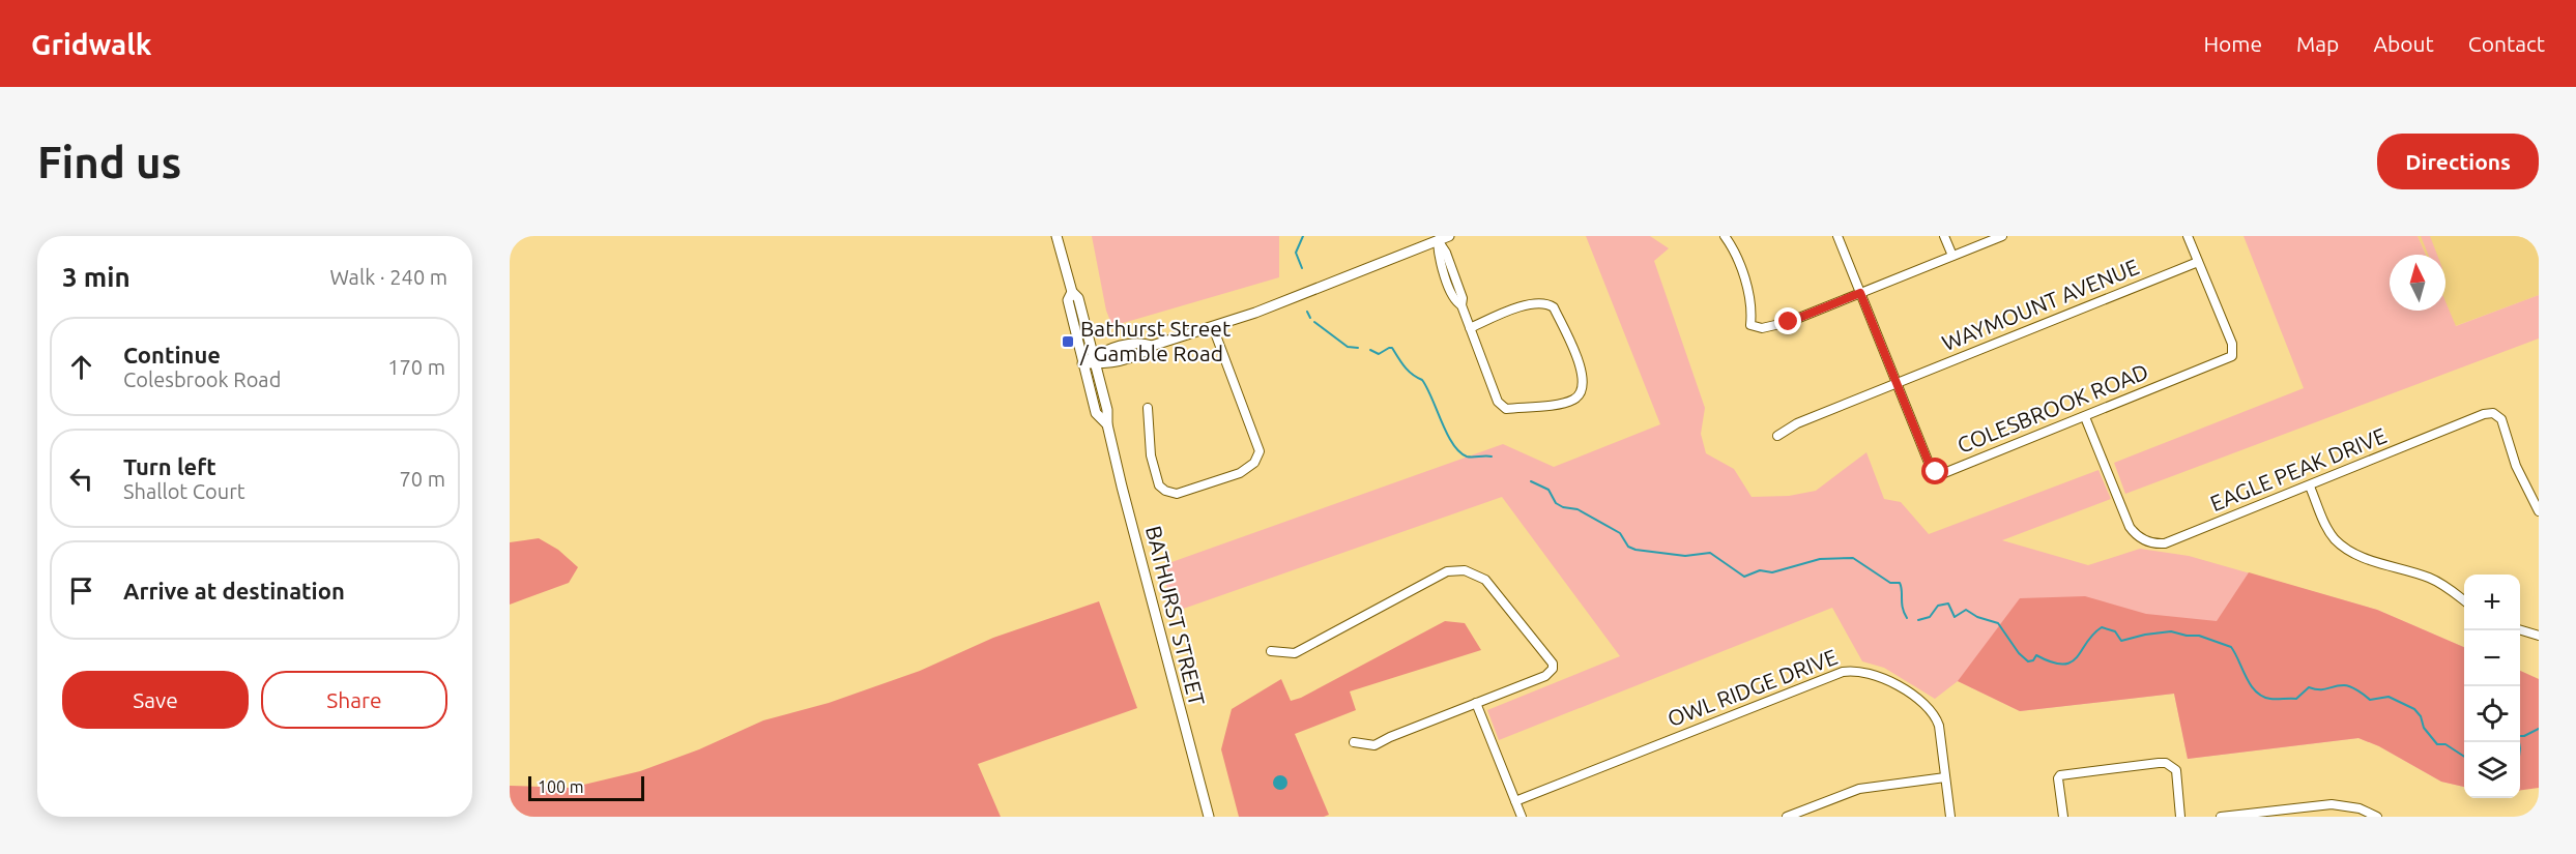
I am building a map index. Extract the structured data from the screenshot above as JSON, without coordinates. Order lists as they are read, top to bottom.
{
  "streets": {
    "main road": ["BATHURST STREET"],
    "street": [
      "WAYMOUNT AVENUE",
      "COLESBROOK ROAD",
      "EAGLE PEAK DRIVE",
      "OWL RIDGE DRIVE"
    ]
  },
  "crossings": [
    ["WAYMOUNT AVENUE", "COLESBROOK ROAD"],
    ["COLESBROOK ROAD", "EAGLE PEAK DRIVE"]
  ],
  "places": {
    "transit": ["Bathurst Street / Gamble Road"]
  },
  "scale_bar": "100 m",
  "north": "top",
  "page": {
    "header": "Gridwalk",
    "nav": [
      "Home",
      "Map",
      "About",
      "Contact"
    ],
    "buttons": [
      "Directions",
      ["Save", "Share"]
    ],
    "title": "Find us",
    "heading": ["3 min", "Walk · 240 m"],
    "list": [
      ["Continue", "Colesbrook Road", "170 m"],
      ["Turn left", "Shallot Court", "70 m"],
      "Arrive at destination"
    ],
    "map_buttons": ["+", "−"],
    "scale": "100 m"
  }
}
